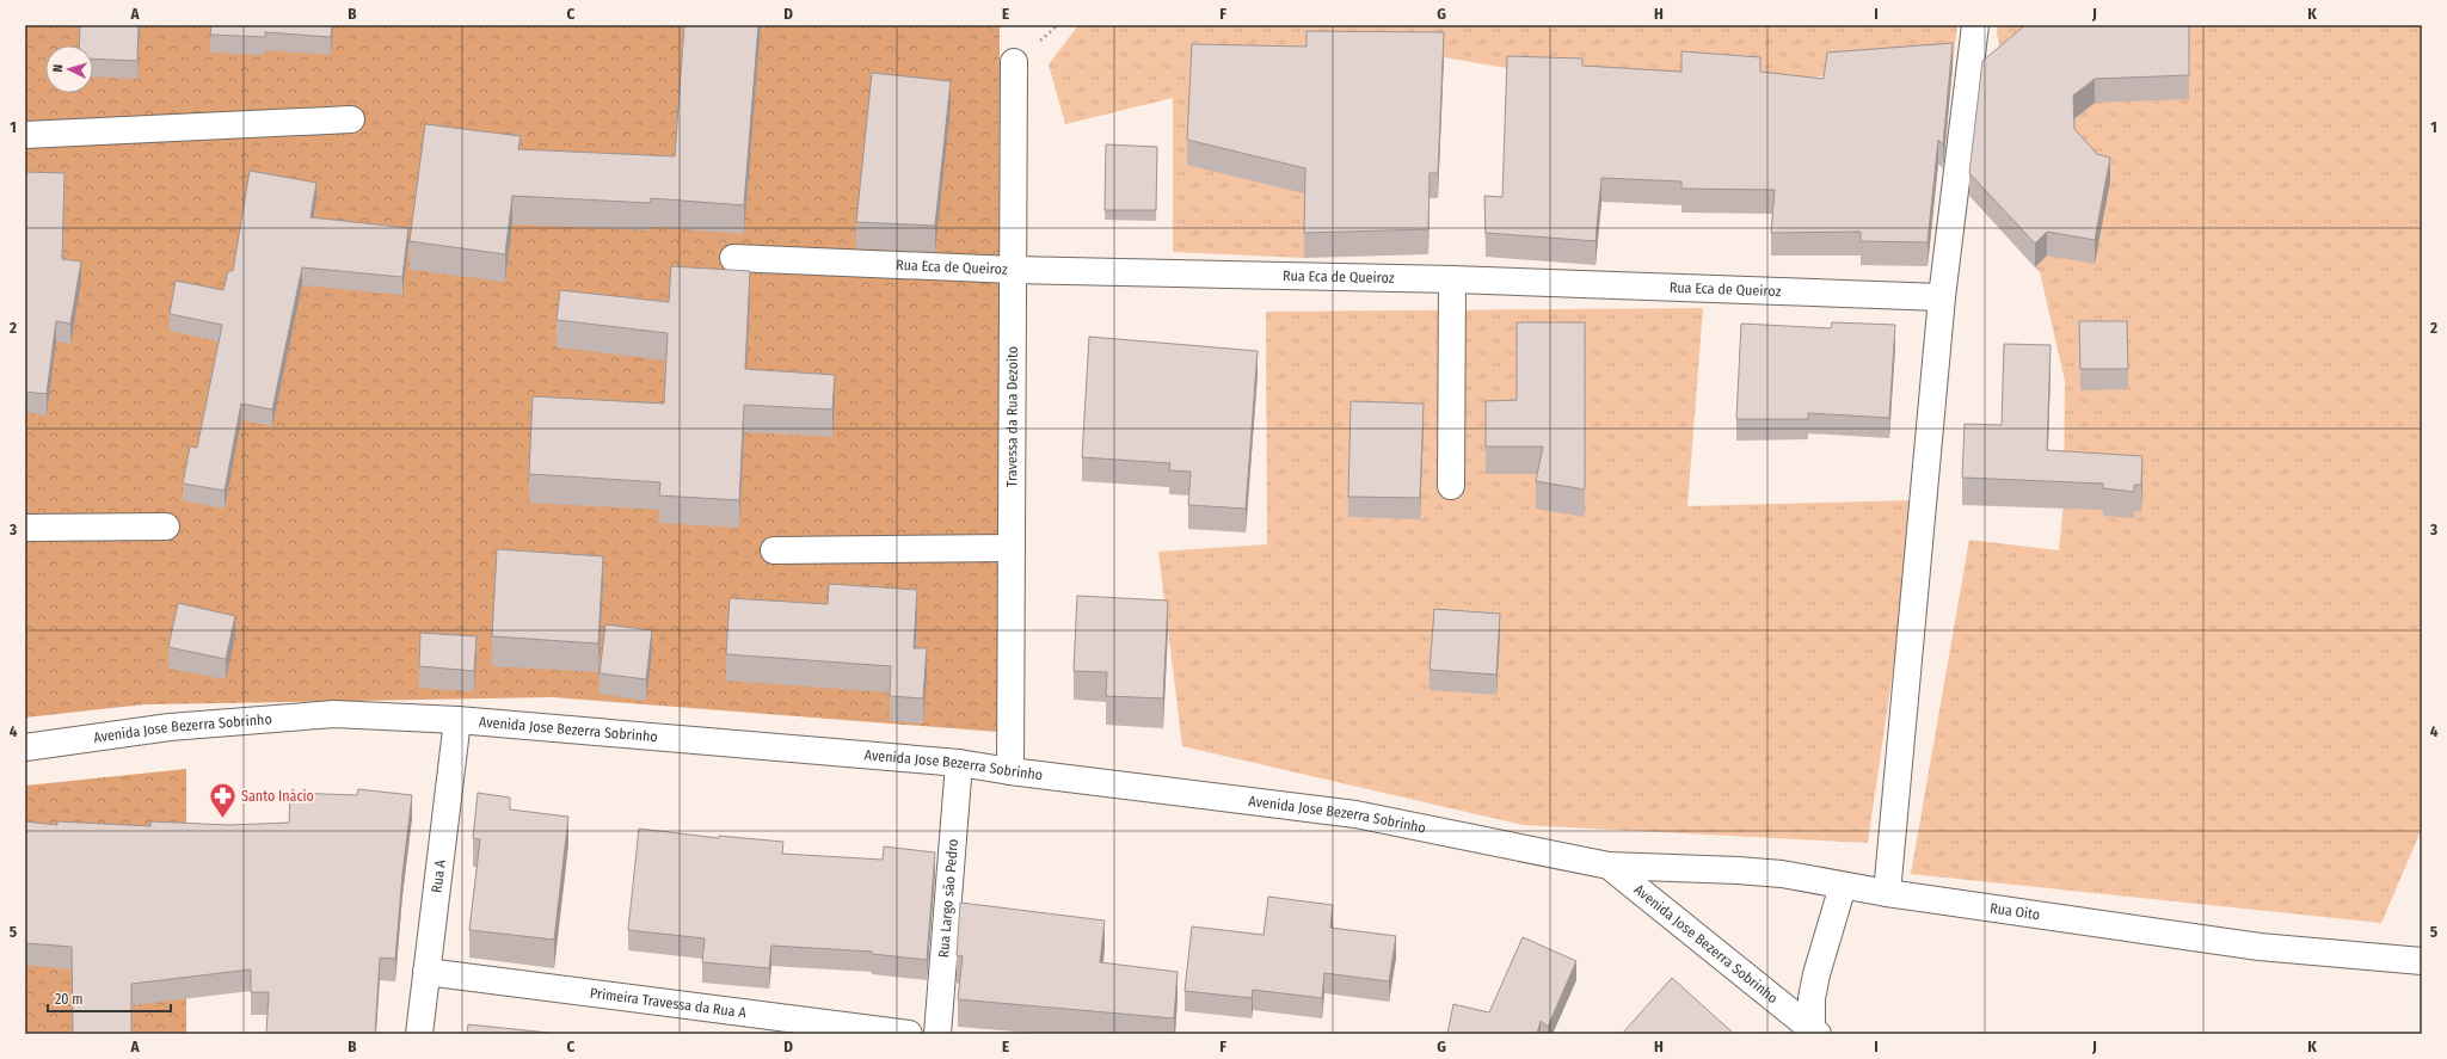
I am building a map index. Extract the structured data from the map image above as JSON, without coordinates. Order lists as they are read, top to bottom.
{
  "streets": {
    "street": [
      "Rua Eca de Queiroz",
      "Travessa da Rua Dezoito",
      "Avenida Jose Bezerra Sobrinho",
      "Rua A",
      "Rua Largo são Pedro",
      "Rua Oito",
      "Primeira Travessa da Rua A"
    ]
  },
  "crossings": [
    ["Rua Eca de Queiroz", "Travessa da Rua Dezoito"],
    ["Travessa da Rua Dezoito", "Avenida Jose Bezerra Sobrinho"],
    ["Avenida Jose Bezerra Sobrinho", "Rua A"],
    ["Avenida Jose Bezerra Sobrinho", "Rua Largo são Pedro"],
    ["Avenida Jose Bezerra Sobrinho", "Rua Oito"],
    ["Rua A", "Primeira Travessa da Rua A"]
  ],
  "places": {
    "pharmacy": ["Santo Inácio"]
  },
  "scale_bar": "20 m",
  "north": "left",
  "grid": {
    "columns": [
      "A",
      "B",
      "C",
      "D",
      "E",
      "F",
      "G",
      "H",
      "I",
      "J",
      "K"
    ],
    "rows": [
      "1",
      "2",
      "3",
      "4",
      "5"
    ]
  }
}
